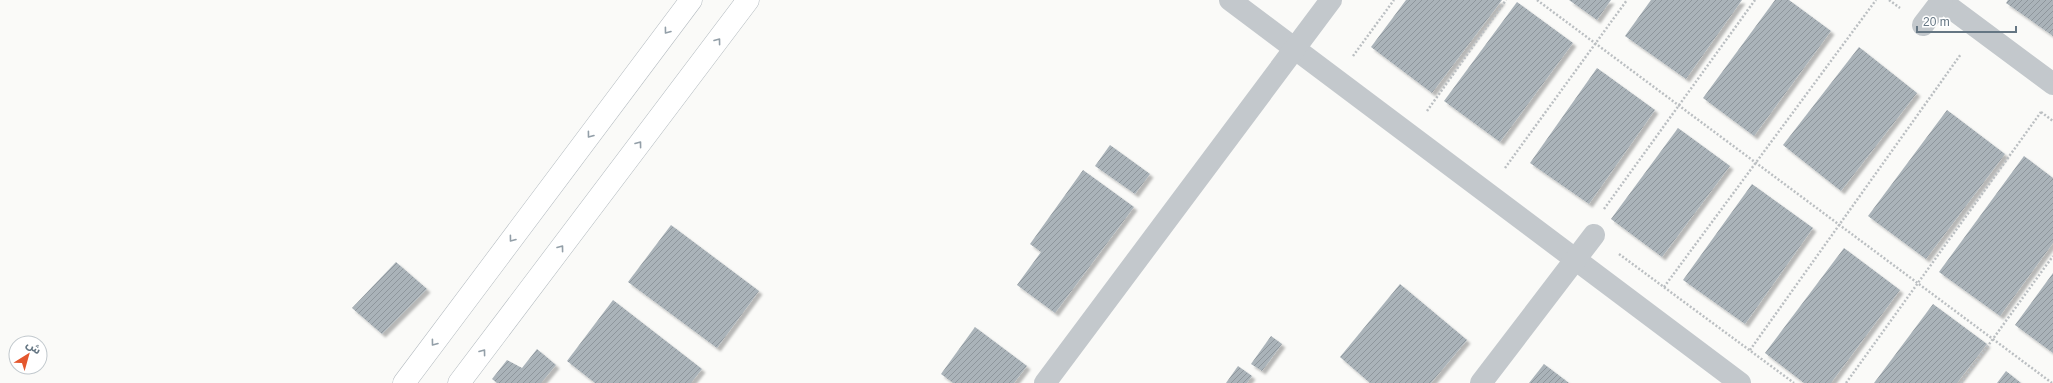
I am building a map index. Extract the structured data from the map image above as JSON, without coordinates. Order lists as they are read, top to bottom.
{
  "scale_bar": "20 m",
  "north": "top right"
}
